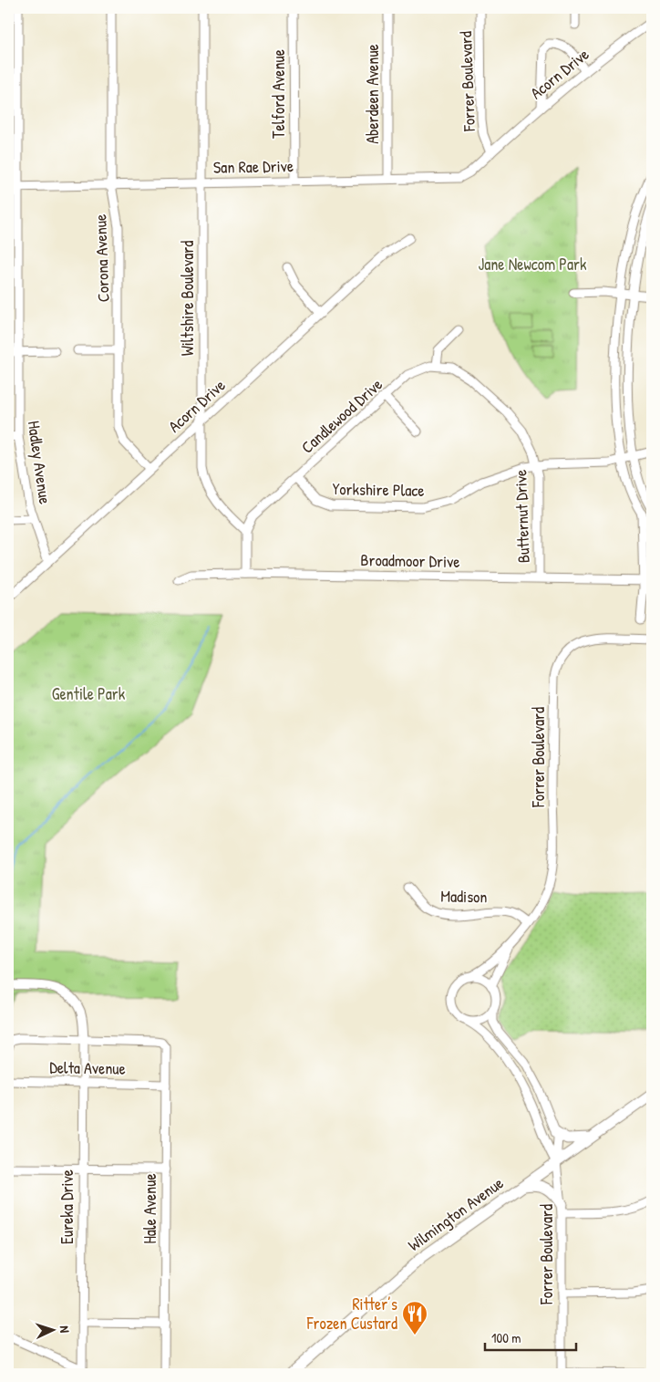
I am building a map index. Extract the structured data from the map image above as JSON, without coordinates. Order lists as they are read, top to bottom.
{
  "streets": {
    "main road": ["Wilmington Avenue"],
    "street": [
      "Acorn Drive",
      "Forrer Boulevard",
      "Telford Avenue",
      "Aberdeen Avenue",
      "San Rae Drive",
      "Corona Avenue",
      "Wiltshire Boulevard",
      "Candlewood Drive",
      "Hadley Avenue",
      "Yorkshire Place",
      "Butternut Drive",
      "Broadmoor Drive",
      "Madison",
      "Delta Avenue",
      "Eureka Drive",
      "Hale Avenue"
    ]
  },
  "crossings": [
    ["Acorn Drive", "Forrer Boulevard"],
    ["Acorn Drive", "San Rae Drive"],
    ["Acorn Drive", "Corona Avenue"],
    ["Acorn Drive", "Wiltshire Boulevard"],
    ["Acorn Drive", "Hadley Avenue"],
    ["Forrer Boulevard", "San Rae Drive"],
    ["Forrer Boulevard", "Madison"],
    ["Forrer Boulevard", "Wilmington Avenue"],
    ["Telford Avenue", "San Rae Drive"],
    ["Aberdeen Avenue", "San Rae Drive"],
    ["San Rae Drive", "Corona Avenue"],
    ["San Rae Drive", "Wiltshire Boulevard"],
    ["San Rae Drive", "Hadley Avenue"],
    ["Wiltshire Boulevard", "Candlewood Drive"],
    ["Candlewood Drive", "Yorkshire Place"],
    ["Candlewood Drive", "Butternut Drive"],
    ["Yorkshire Place", "Butternut Drive"],
    ["Butternut Drive", "Broadmoor Drive"],
    ["Delta Avenue", "Eureka Drive"],
    ["Delta Avenue", "Hale Avenue"],
    ["Eureka Drive", "Hale Avenue"]
  ],
  "parks": ["Jane Newcom Park", "Gentile Park"],
  "places": {
    "restaurant": ["Ritter’s Frozen Custard"]
  },
  "scale_bar": "100 m",
  "north": "right"
}
